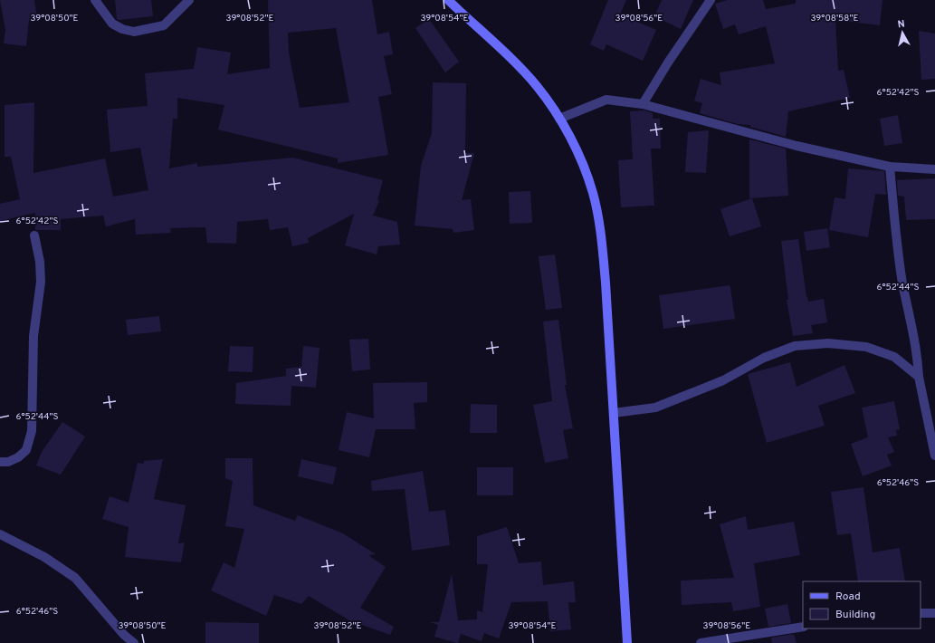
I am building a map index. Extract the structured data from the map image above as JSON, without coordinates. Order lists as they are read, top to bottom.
{
  "legend": ["Road", "Building"],
  "north": "top",
  "coordinates": [
    "39°08'50\"E",
    "39°08'52\"E",
    "39°08'54\"E",
    "39°08'56\"E",
    "39°08'58\"E",
    "6°52'42\"S",
    "6°52'44\"S",
    "6°52'46\"S"
  ]
}
